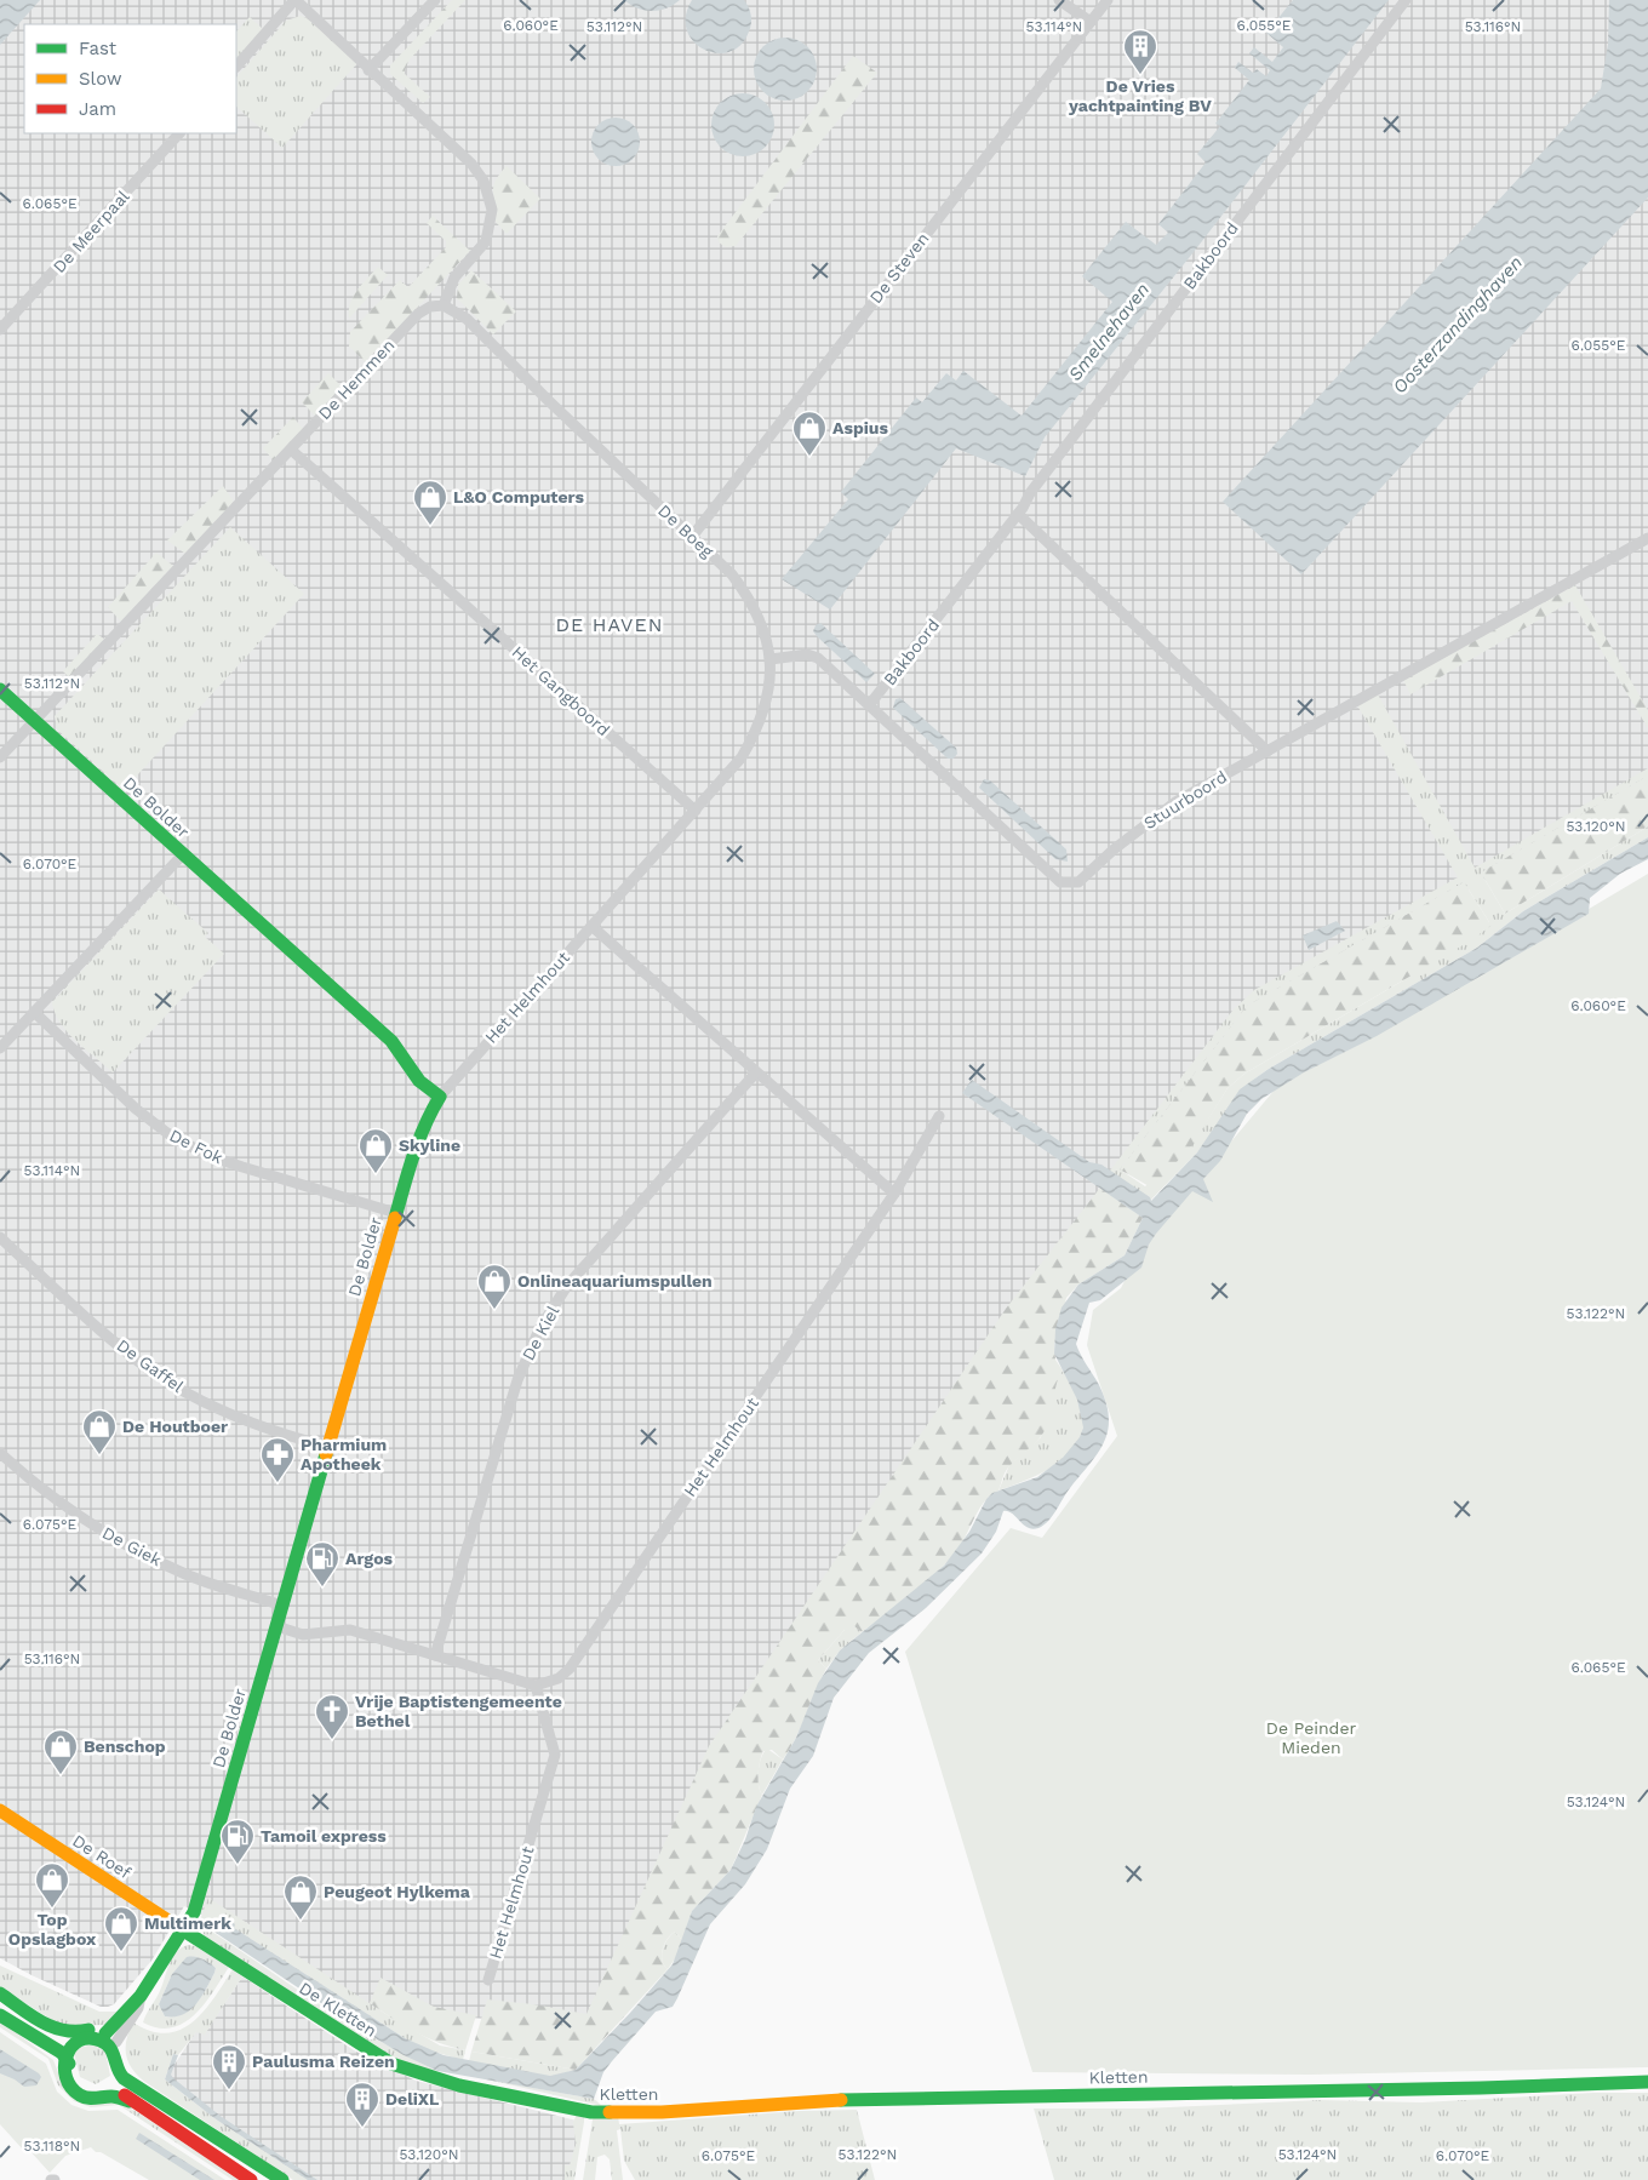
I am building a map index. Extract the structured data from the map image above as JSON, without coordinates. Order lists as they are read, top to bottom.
{
  "streets": {
    "street": [
      "De Meerpaal",
      "Bakboord",
      "De Steven",
      "De Hemmen",
      "De Boeg",
      "Het Gangboord",
      "Stuurboord",
      "De Bolder",
      "Het Helmhout",
      "De Fok",
      "De Kiel",
      "De Gaffel",
      "De Giek",
      "De Roef",
      "De Kletten",
      "Kletten"
    ]
  },
  "crossings": [
    ["Bakboord", "Stuurboord"],
    ["De Steven", "De Boeg"],
    ["De Hemmen", "De Boeg"],
    ["De Hemmen", "Het Gangboord"],
    ["De Hemmen", "De Bolder"],
    ["De Boeg", "Het Gangboord"],
    ["De Boeg", "Stuurboord"],
    ["De Boeg", "Het Helmhout"],
    ["Het Gangboord", "Het Helmhout"],
    ["De Bolder", "Het Helmhout"],
    ["De Bolder", "De Fok"],
    ["De Bolder", "De Gaffel"],
    ["De Bolder", "De Giek"],
    ["De Bolder", "De Roef"],
    ["De Bolder", "De Kletten"],
    ["De Roef", "De Kletten"],
    ["De Kletten", "Kletten"]
  ],
  "districts": ["DE HAVEN"],
  "water": ["Oosterzandinghaven", "Smelnehaven"],
  "parks": ["De Peinder Mieden"],
  "places": {
    "building": ["De Vries yachtpainting BV", "Paulusma Reizen", "DeliXL"],
    "shop": [
      "Aspius",
      "L&O Computers",
      "Skyline",
      "Onlineaquariumspullen",
      "De Houtboer",
      "Benschop",
      "Top Opslagbox",
      "Peugeot Hylkema",
      "Multimerk"
    ],
    "pharmacy": ["Pharmium Apotheek"],
    "fuel station": ["Argos", "Tamoil express"],
    "church": ["Vrije Baptistengemeente Bethel"]
  },
  "legend": ["Fast", "Slow", "Jam"],
  "coordinates": [
    "6.060°E",
    "6.055°E",
    "53.112°N",
    "53.114°N",
    "53.116°N",
    "6.065°E",
    "53.120°N",
    "6.070°E",
    "53.122°N",
    "6.075°E",
    "53.124°N",
    "53.118°N"
  ]
}
